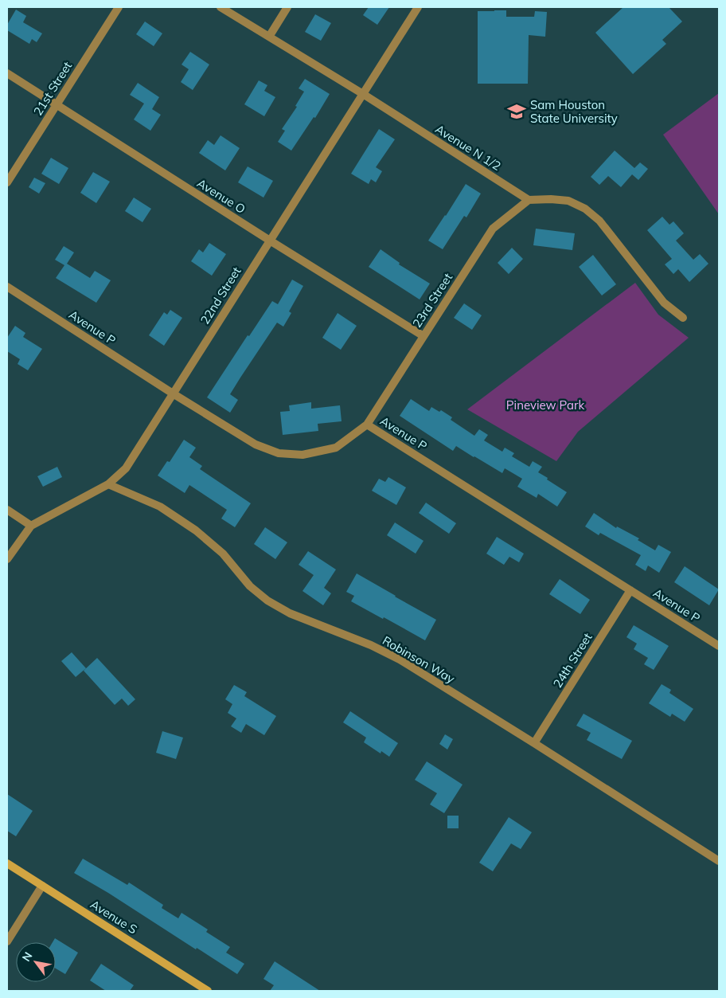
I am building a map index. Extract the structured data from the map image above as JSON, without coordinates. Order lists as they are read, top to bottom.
{
  "streets": {
    "street": [
      "21st Street",
      "Avenue N 1/2",
      "Avenue O",
      "22nd Street",
      "23rd Street",
      "Avenue P",
      "Robinson Way",
      "24th Street",
      "Avenue S"
    ]
  },
  "crossings": [
    ["21st Street", "Avenue O"],
    ["Avenue N 1/2", "22nd Street"],
    ["Avenue N 1/2", "23rd Street"],
    ["Avenue O", "22nd Street"],
    ["Avenue O", "23rd Street"],
    ["22nd Street", "Avenue P"],
    ["22nd Street", "Robinson Way"],
    ["23rd Street", "Avenue P"],
    ["Avenue P", "24th Street"],
    ["Robinson Way", "24th Street"]
  ],
  "parks": ["Pineview Park"],
  "places": {
    "school or university": ["Sam Houston State University"]
  },
  "north": "top left"
}
